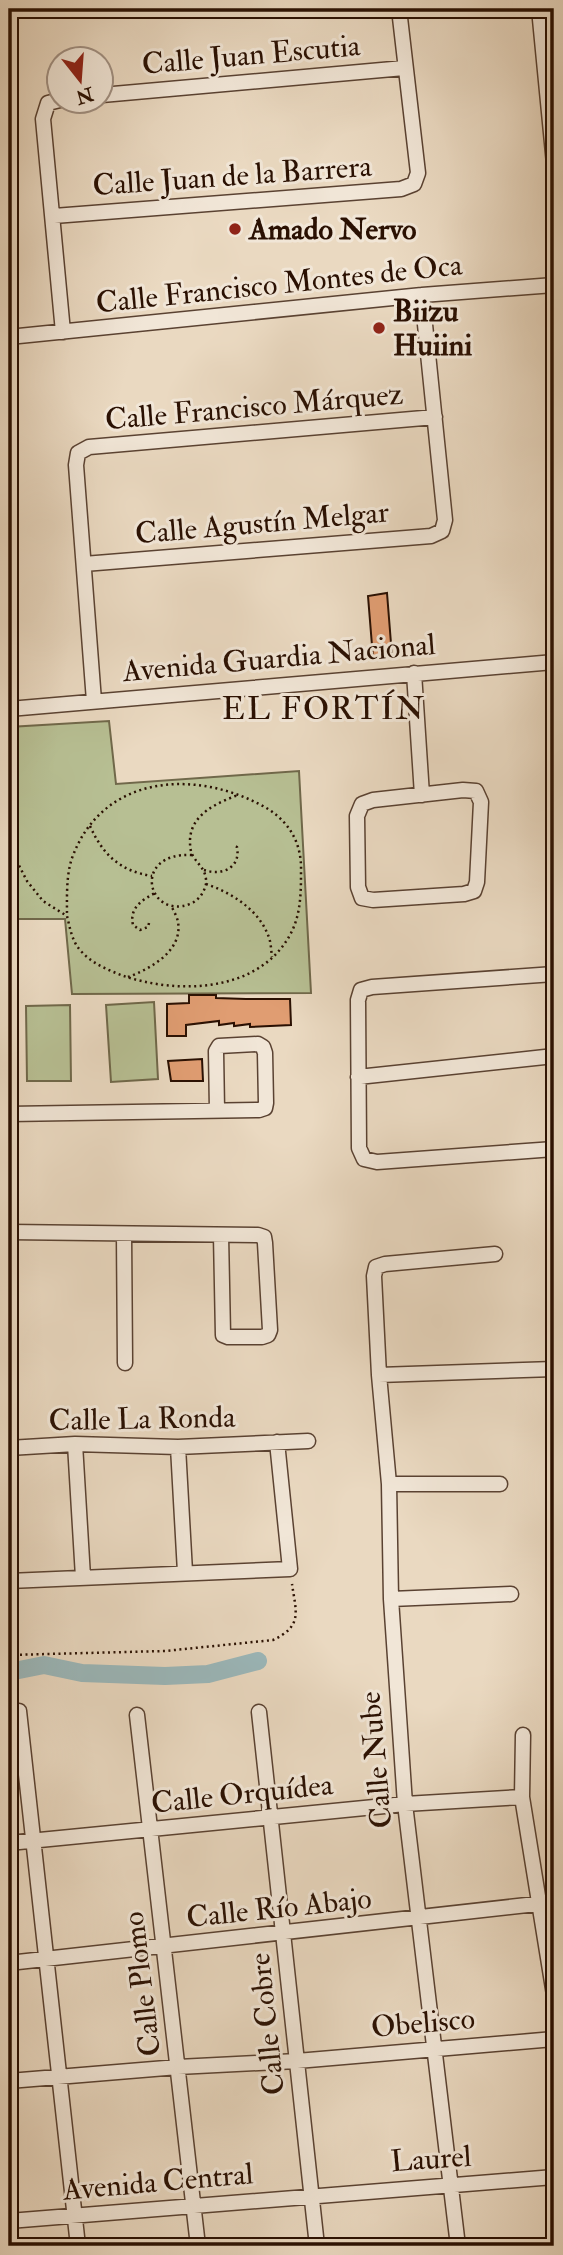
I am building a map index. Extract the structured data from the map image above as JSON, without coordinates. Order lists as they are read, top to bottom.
{
  "streets": {
    "street": [
      "Calle Juan Escutia",
      "Calle Juan de la Barrera",
      "Calle Francisco Montes de Oca",
      "Calle Francisco Márquez",
      "Calle Agustín Melgar",
      "Avenida Guardia Nacional",
      "Calle La Ronda",
      "Calle Nube",
      "Calle Orquídea",
      "Calle Río Abajo",
      "Calle Plomo",
      "Obelisco",
      "Calle Cobre",
      "Laurel",
      "Avenida Central"
    ]
  },
  "crossings": [
    ["Calle Juan Escutia", "Calle Juan de la Barrera"],
    ["Calle Francisco Márquez", "Calle Agustín Melgar"],
    ["Calle Nube", "Calle Orquídea"],
    ["Calle Nube", "Calle Río Abajo"],
    ["Calle Nube", "Obelisco"],
    ["Calle Nube", "Laurel"],
    ["Calle Orquídea", "Calle Plomo"],
    ["Calle Orquídea", "Calle Cobre"],
    ["Calle Río Abajo", "Calle Plomo"],
    ["Calle Río Abajo", "Calle Cobre"],
    ["Calle Plomo", "Obelisco"],
    ["Calle Plomo", "Avenida Central"],
    ["Obelisco", "Calle Cobre"],
    ["Calle Cobre", "Laurel"],
    ["Calle Cobre", "Avenida Central"],
    ["Laurel", "Avenida Central"]
  ],
  "districts": ["EL FORTÍN"],
  "places": ["Amado Nervo", "Biizu Huiini"],
  "north": "bottom"
}
